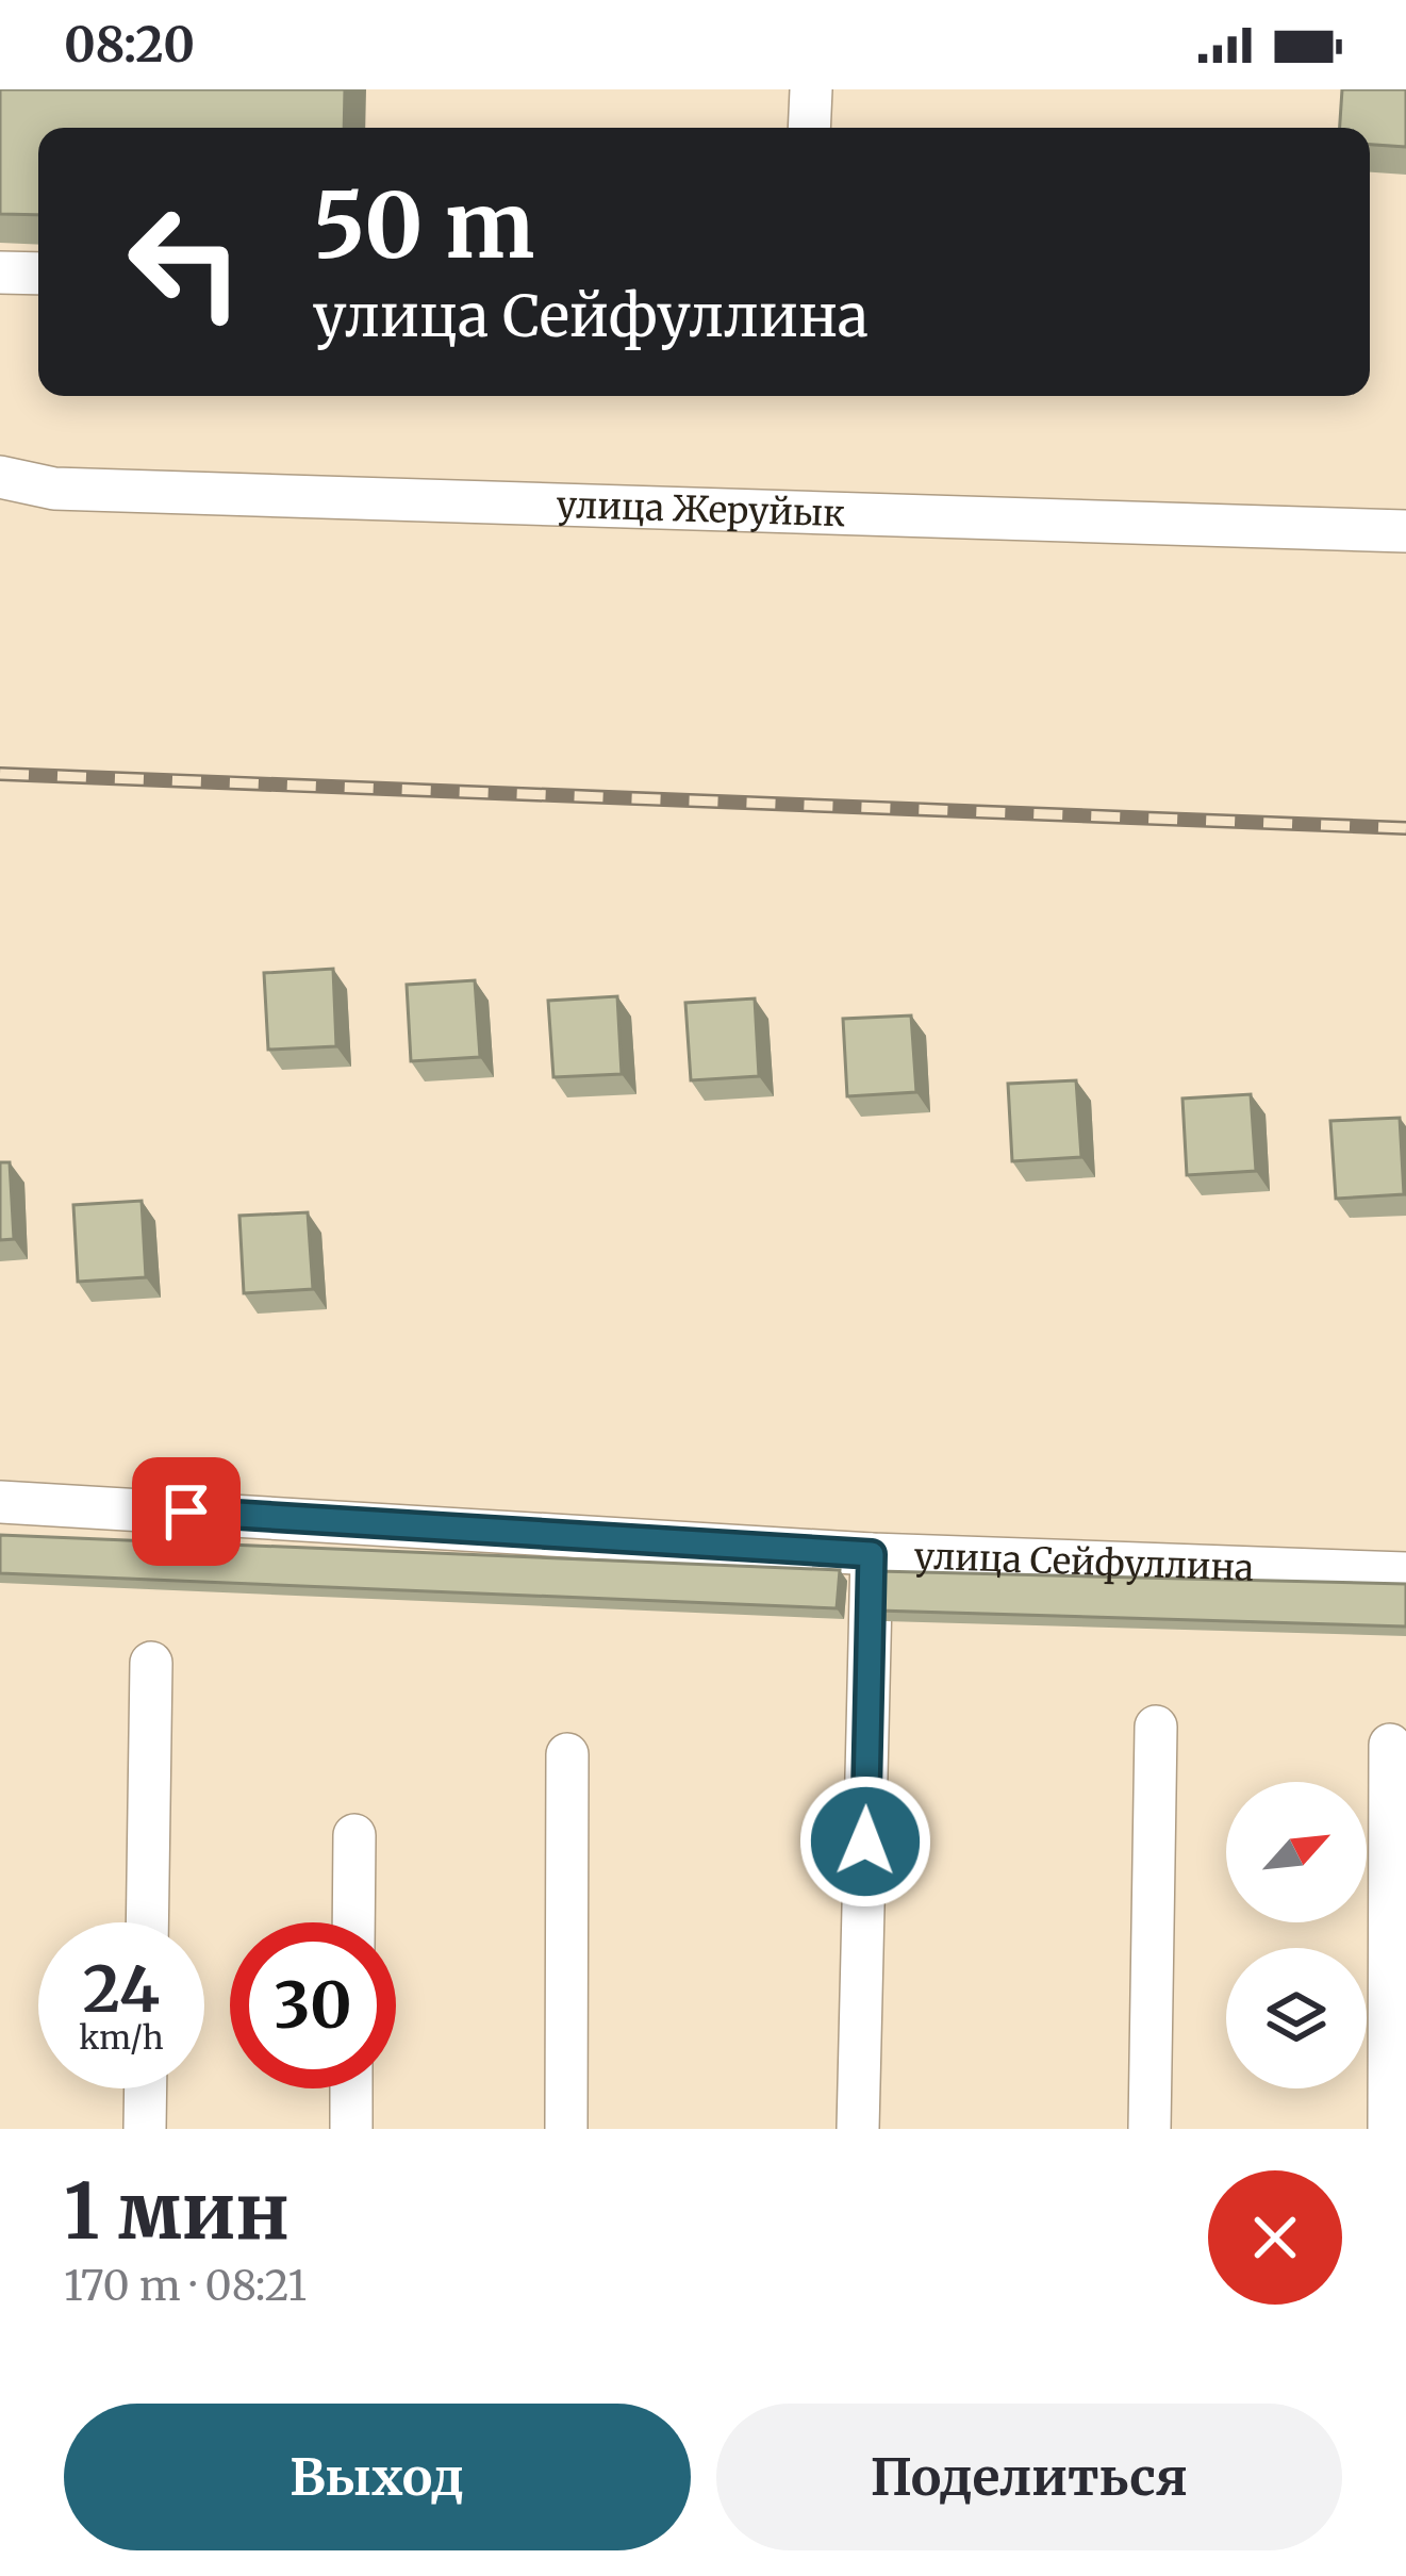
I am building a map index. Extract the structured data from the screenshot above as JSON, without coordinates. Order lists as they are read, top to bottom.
{
  "streets": {
    "street": ["улица Жеруйык", "улица Сейфуллина"]
  },
  "north": "top right",
  "page": {
    "status": "08:20",
    "turn": ["50 m", "улица Сейфуллина"],
    "speed": "24 km/h",
    "limit": "30",
    "heading": ["1 мин", "170 m · 08:21"],
    "buttons": ["Выход", "Поделиться"]
  }
}
